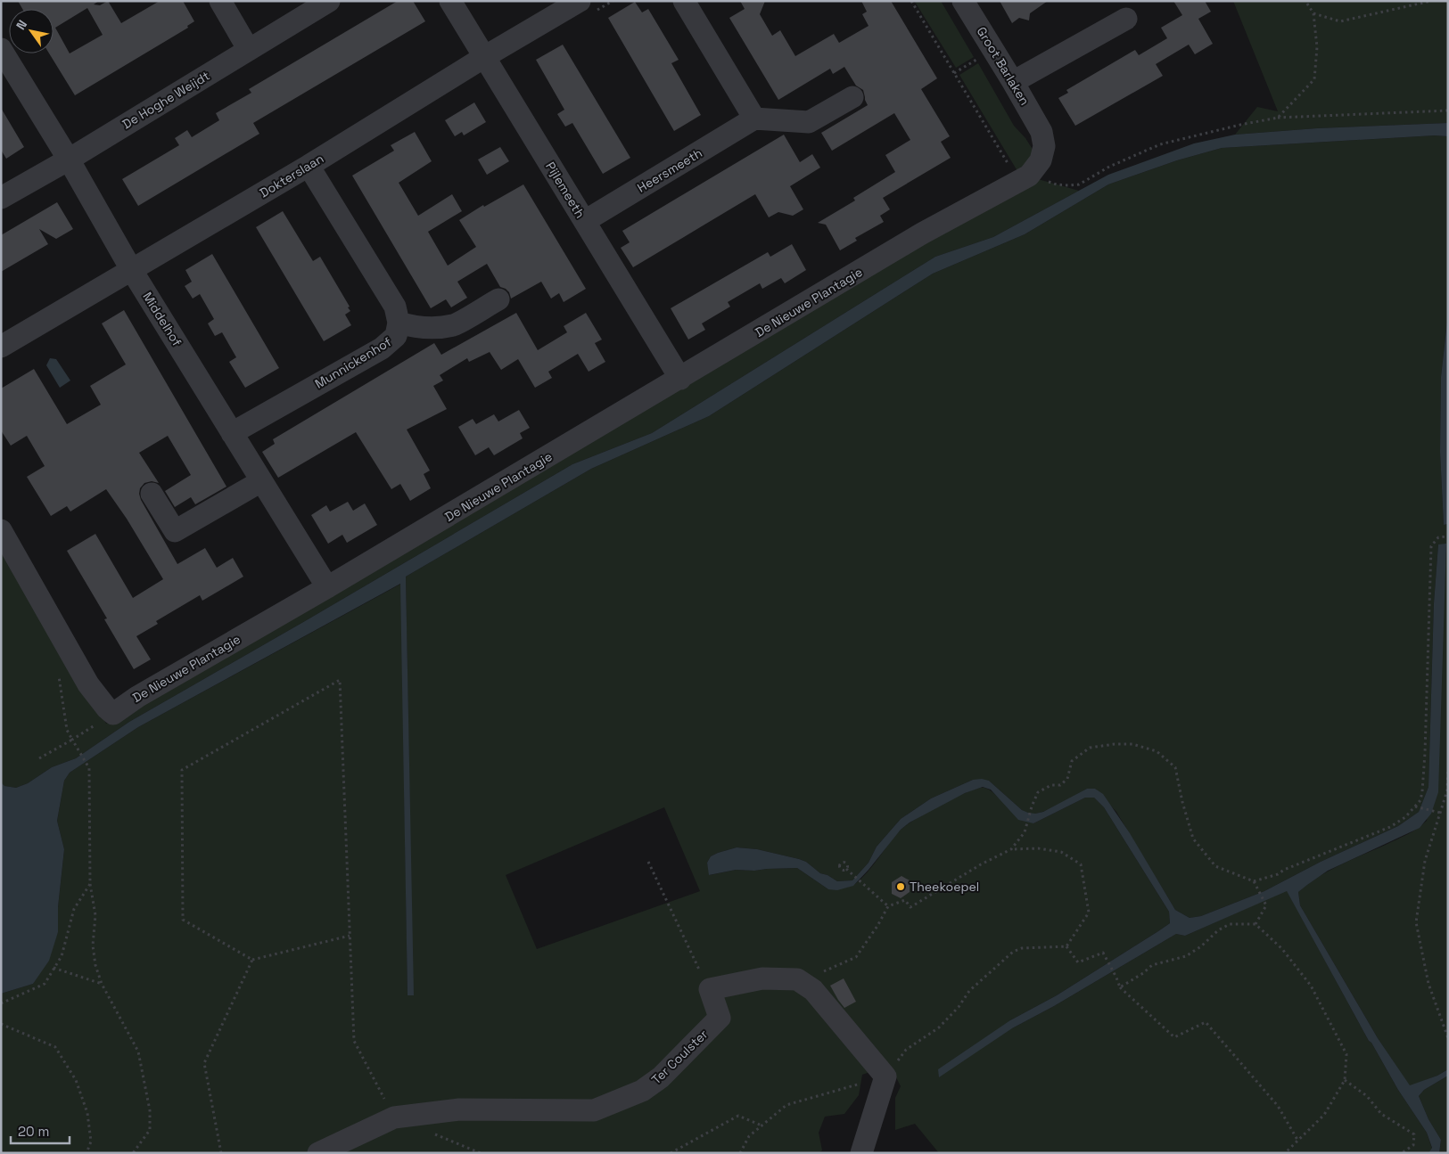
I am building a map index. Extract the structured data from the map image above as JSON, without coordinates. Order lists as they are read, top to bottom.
{
  "streets": {
    "street": [
      "Groot Barlaken",
      "De Hoghe Weijdt",
      "Heersmeeth",
      "Dokterslaan",
      "Pijlemeeth",
      "De Nieuwe Plantagie",
      "Middelhof",
      "Munnickenhof",
      "Ter Coulster"
    ]
  },
  "crossings": [
    ["Groot Barlaken", "De Nieuwe Plantagie"],
    ["De Hoghe Weijdt", "Middelhof"],
    ["Heersmeeth", "Pijlemeeth"],
    ["Dokterslaan", "Pijlemeeth"],
    ["Dokterslaan", "Middelhof"],
    ["Dokterslaan", "Munnickenhof"],
    ["Pijlemeeth", "De Nieuwe Plantagie"],
    ["De Nieuwe Plantagie", "Middelhof"],
    ["Middelhof", "Munnickenhof"]
  ],
  "places": ["Theekoepel"],
  "scale_bar": "20 m",
  "north": "top left"
}
